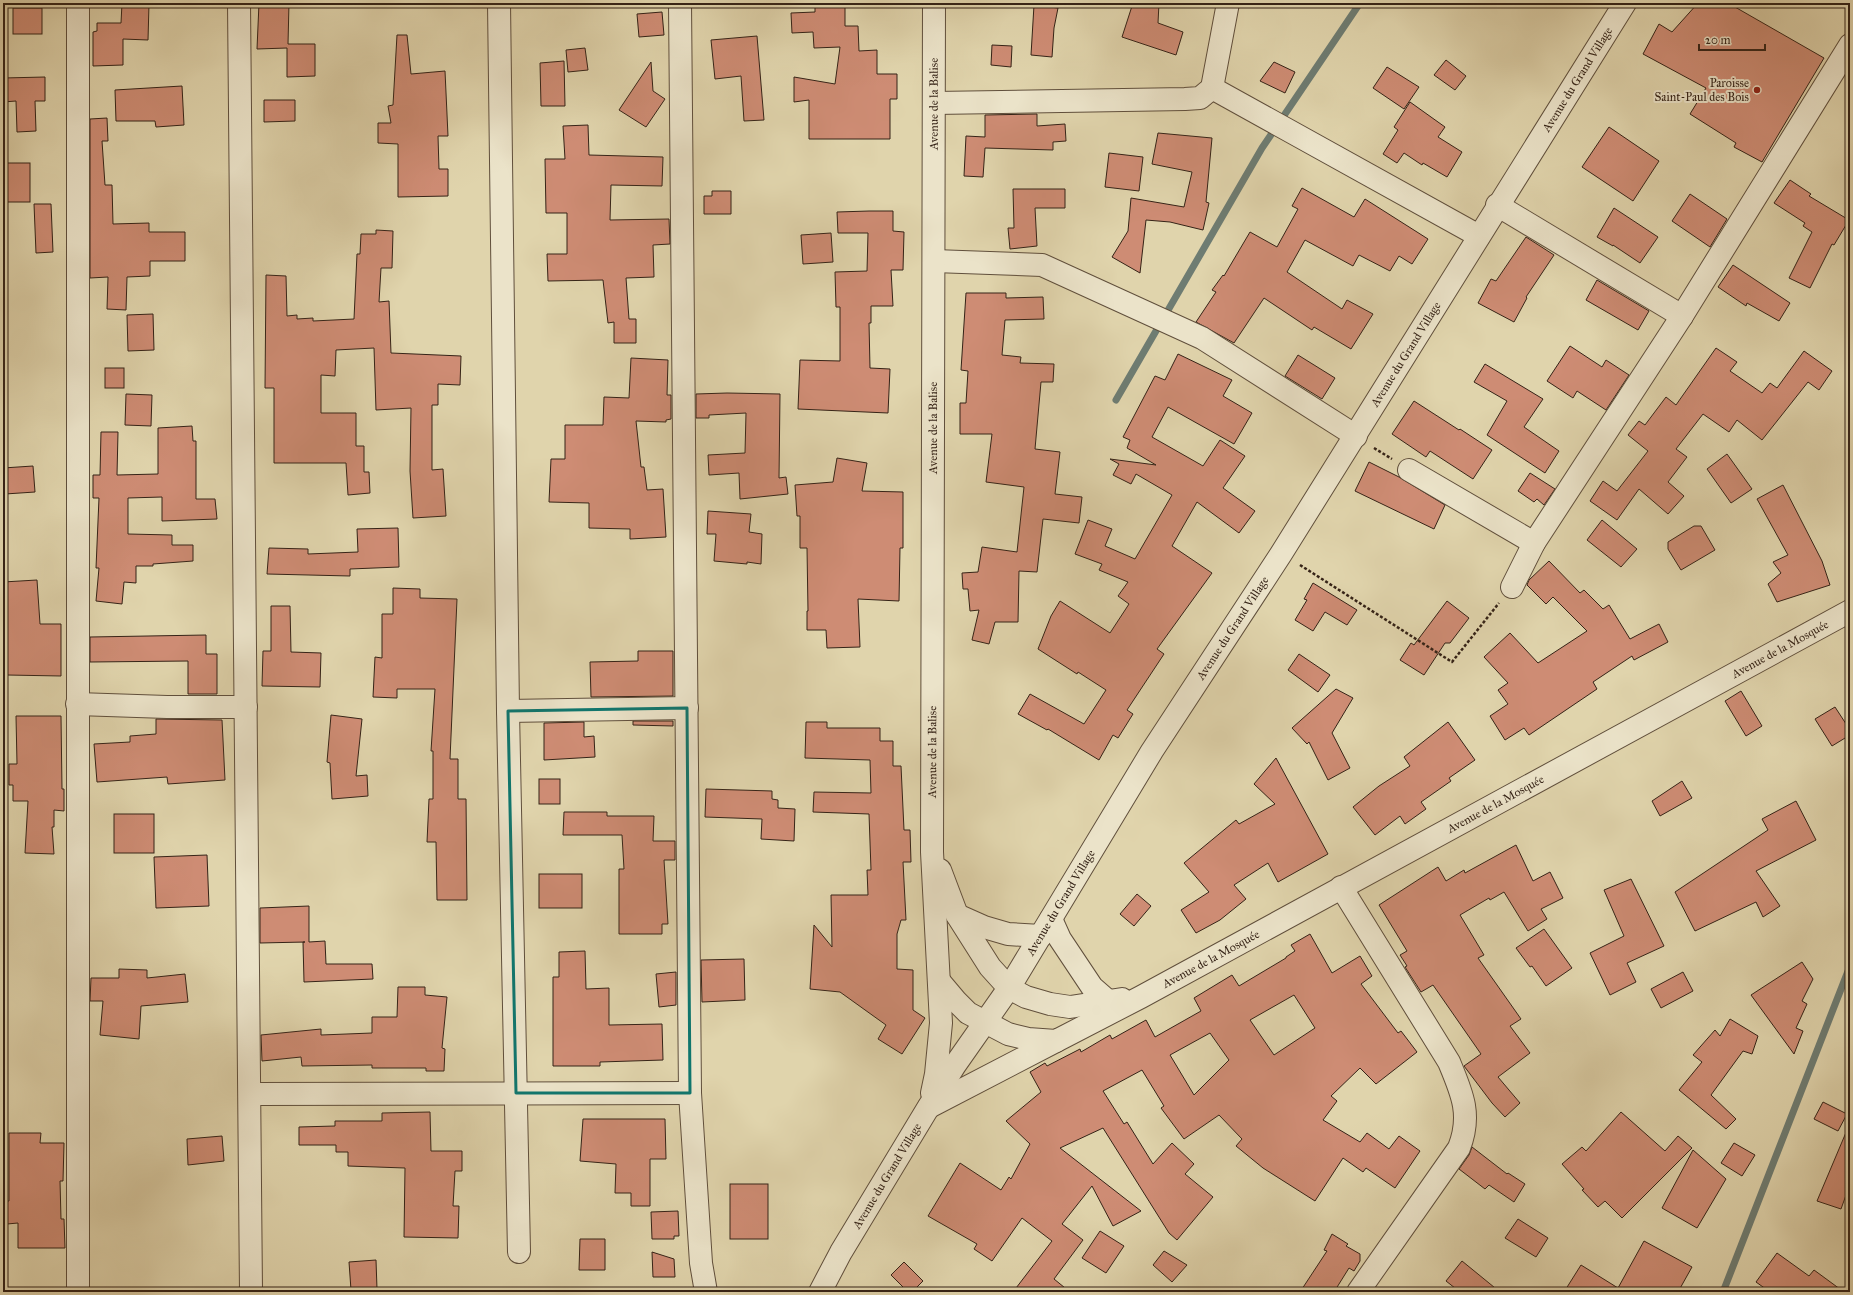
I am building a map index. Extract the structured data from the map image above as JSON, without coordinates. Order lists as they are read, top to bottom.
{
  "streets": {
    "street": ["Avenue du Grand Village", "Avenue de la Balise", "Avenue de la Mosquée"]
  },
  "crossings": [
    ["Avenue du Grand Village", "Avenue de la Balise"],
    ["Avenue du Grand Village", "Avenue de la Mosquée"],
    ["Avenue de la Balise", "Avenue de la Mosquée"]
  ],
  "places": ["Paroisse Saint-Paul des Bois"],
  "scale_bar": "20 m"
}
